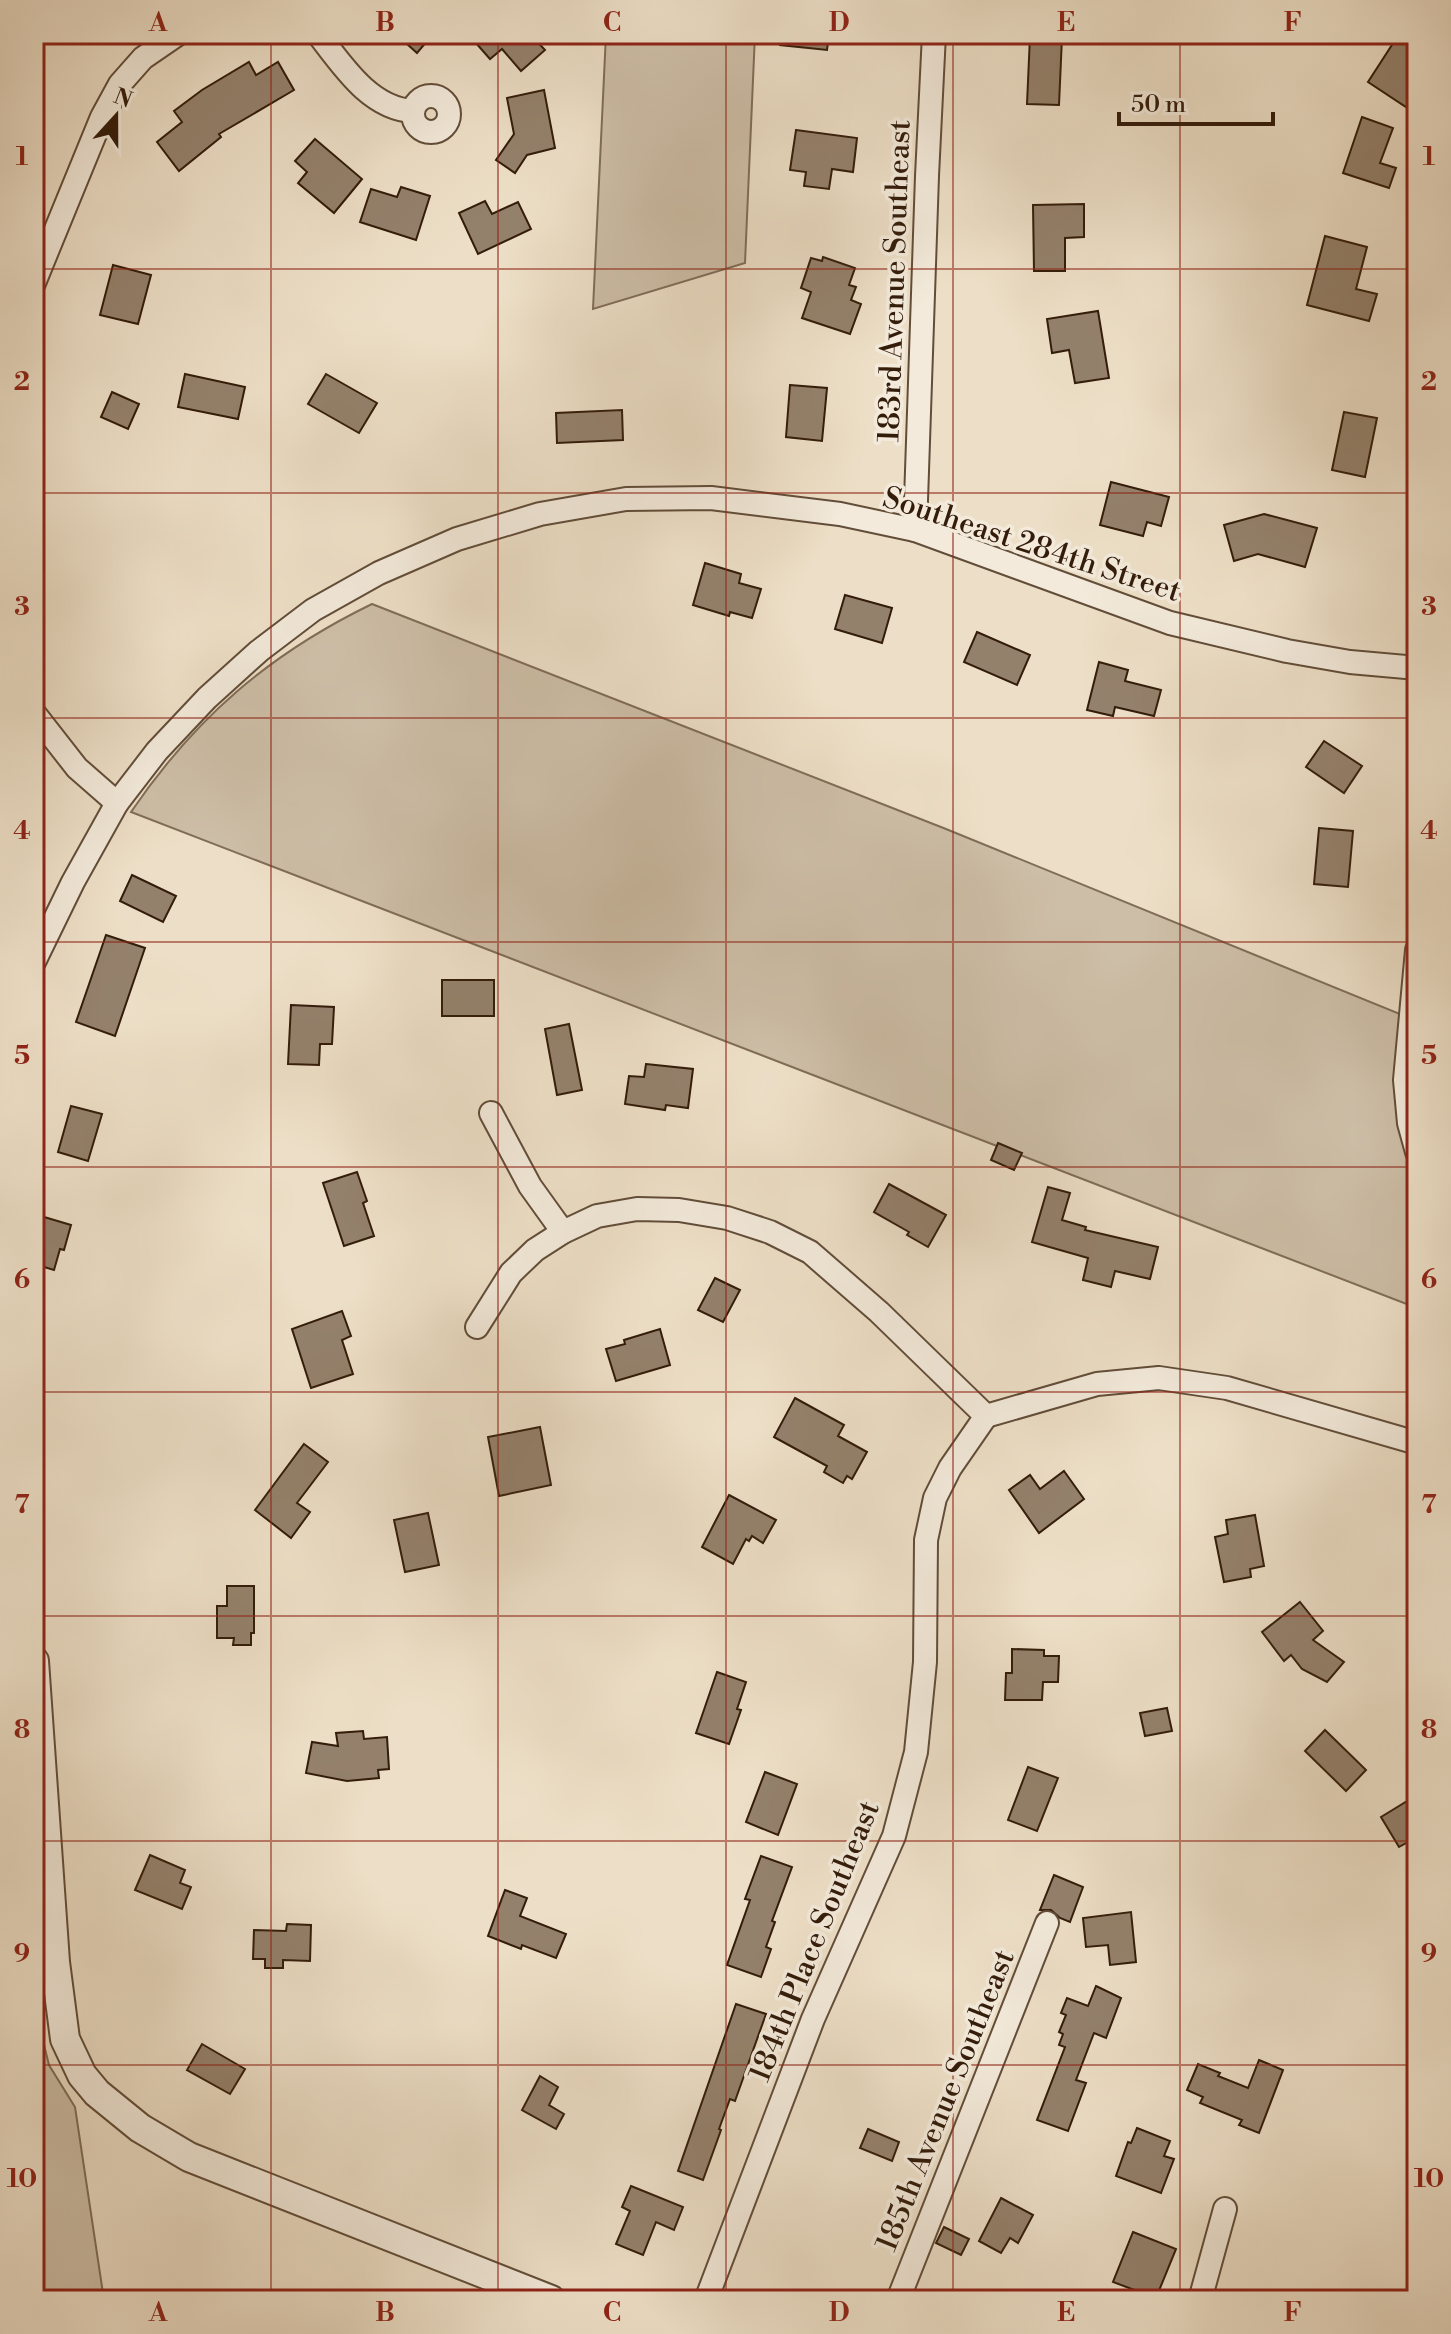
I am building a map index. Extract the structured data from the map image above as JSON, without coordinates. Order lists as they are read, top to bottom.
{
  "streets": {
    "street": [
      "183rd Avenue Southeast",
      "Southeast 284th Street",
      "184th Place Southeast",
      "185th Avenue Southeast"
    ]
  },
  "crossings": [
    ["183rd Avenue Southeast", "Southeast 284th Street"]
  ],
  "scale_bar": "50 m",
  "north": "top",
  "grid": {
    "columns": [
      "A",
      "B",
      "C",
      "D",
      "E",
      "F"
    ],
    "rows": [
      "1",
      "2",
      "3",
      "4",
      "5",
      "6",
      "7",
      "8",
      "9",
      "10"
    ]
  }
}
